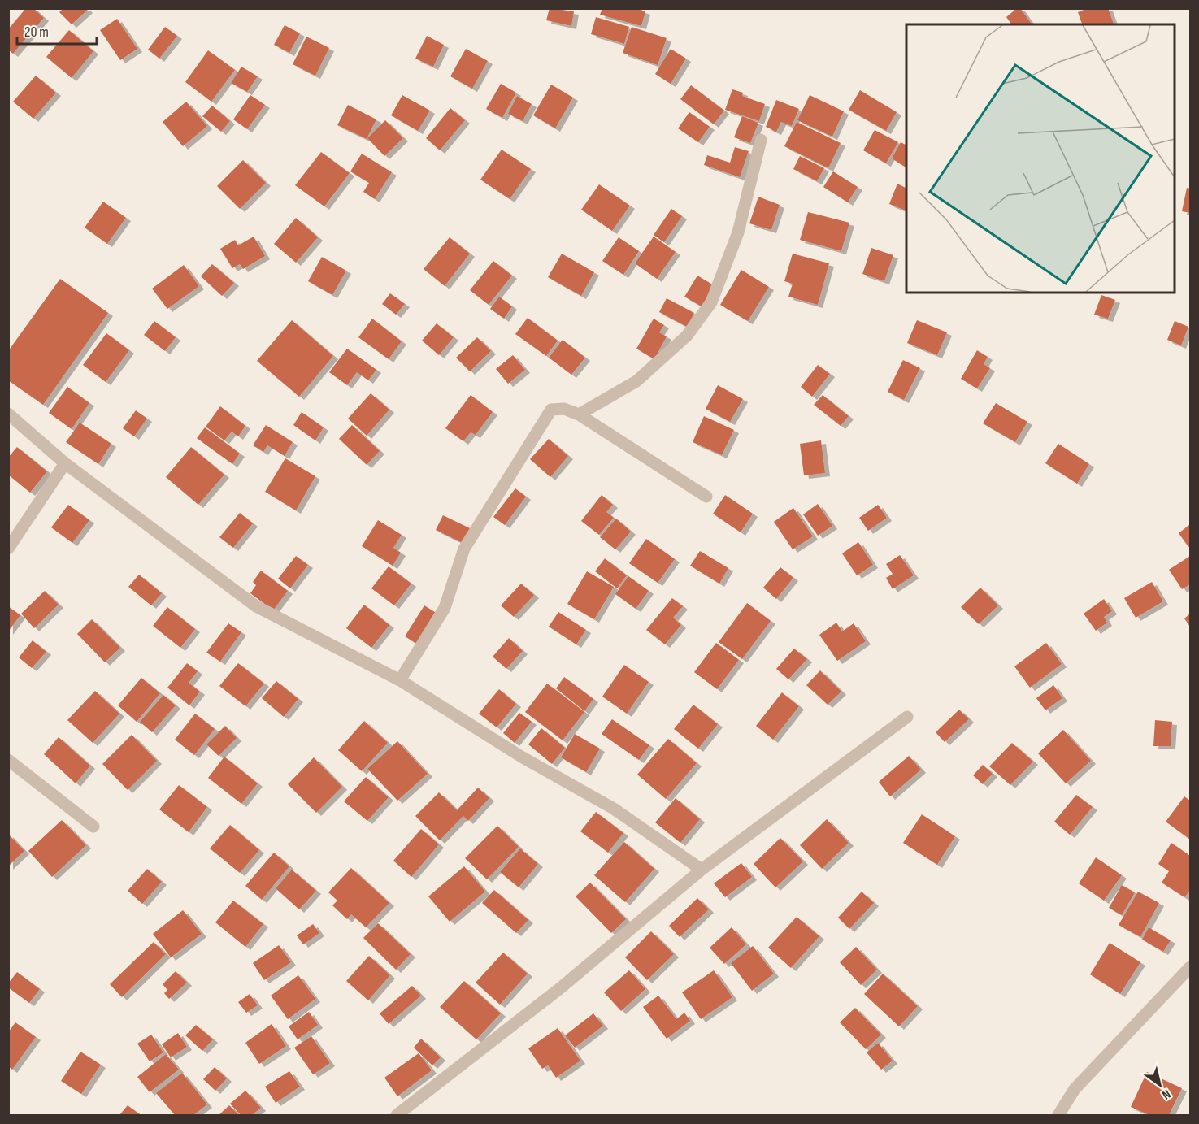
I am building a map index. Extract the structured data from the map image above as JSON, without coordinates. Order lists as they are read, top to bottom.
{
  "scale_bar": "20 m",
  "north": "bottom right"
}
